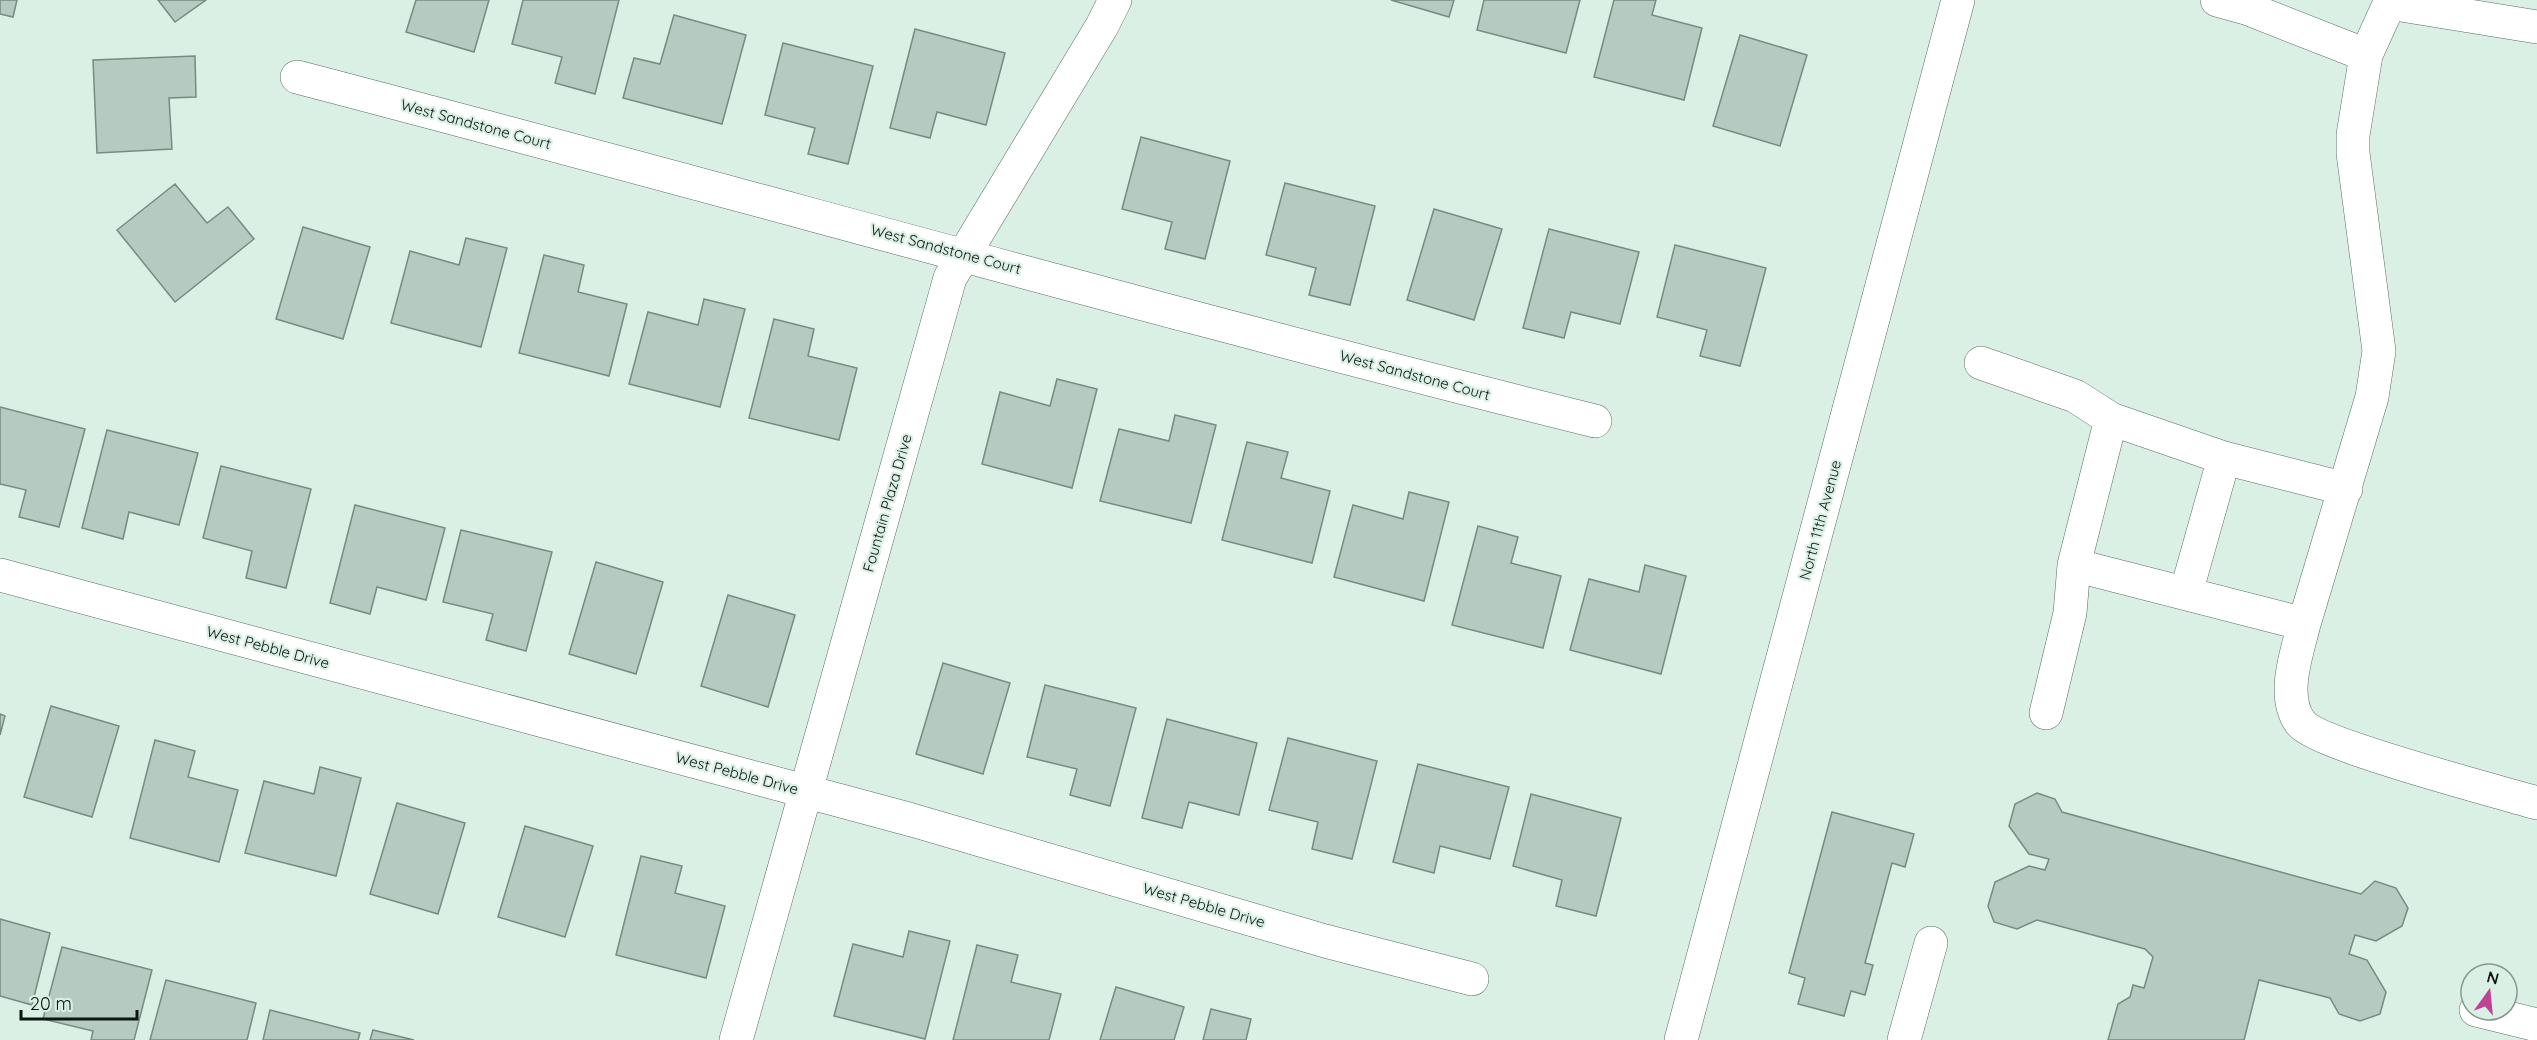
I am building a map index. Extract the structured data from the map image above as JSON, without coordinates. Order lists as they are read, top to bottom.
{
  "streets": {
    "street": [
      "West Sandstone Court",
      "Fountain Plaza Drive",
      "North 11th Avenue",
      "West Pebble Drive"
    ]
  },
  "crossings": [
    ["West Sandstone Court", "Fountain Plaza Drive"],
    ["Fountain Plaza Drive", "West Pebble Drive"]
  ],
  "scale_bar": "20 m",
  "north": "top"
}
